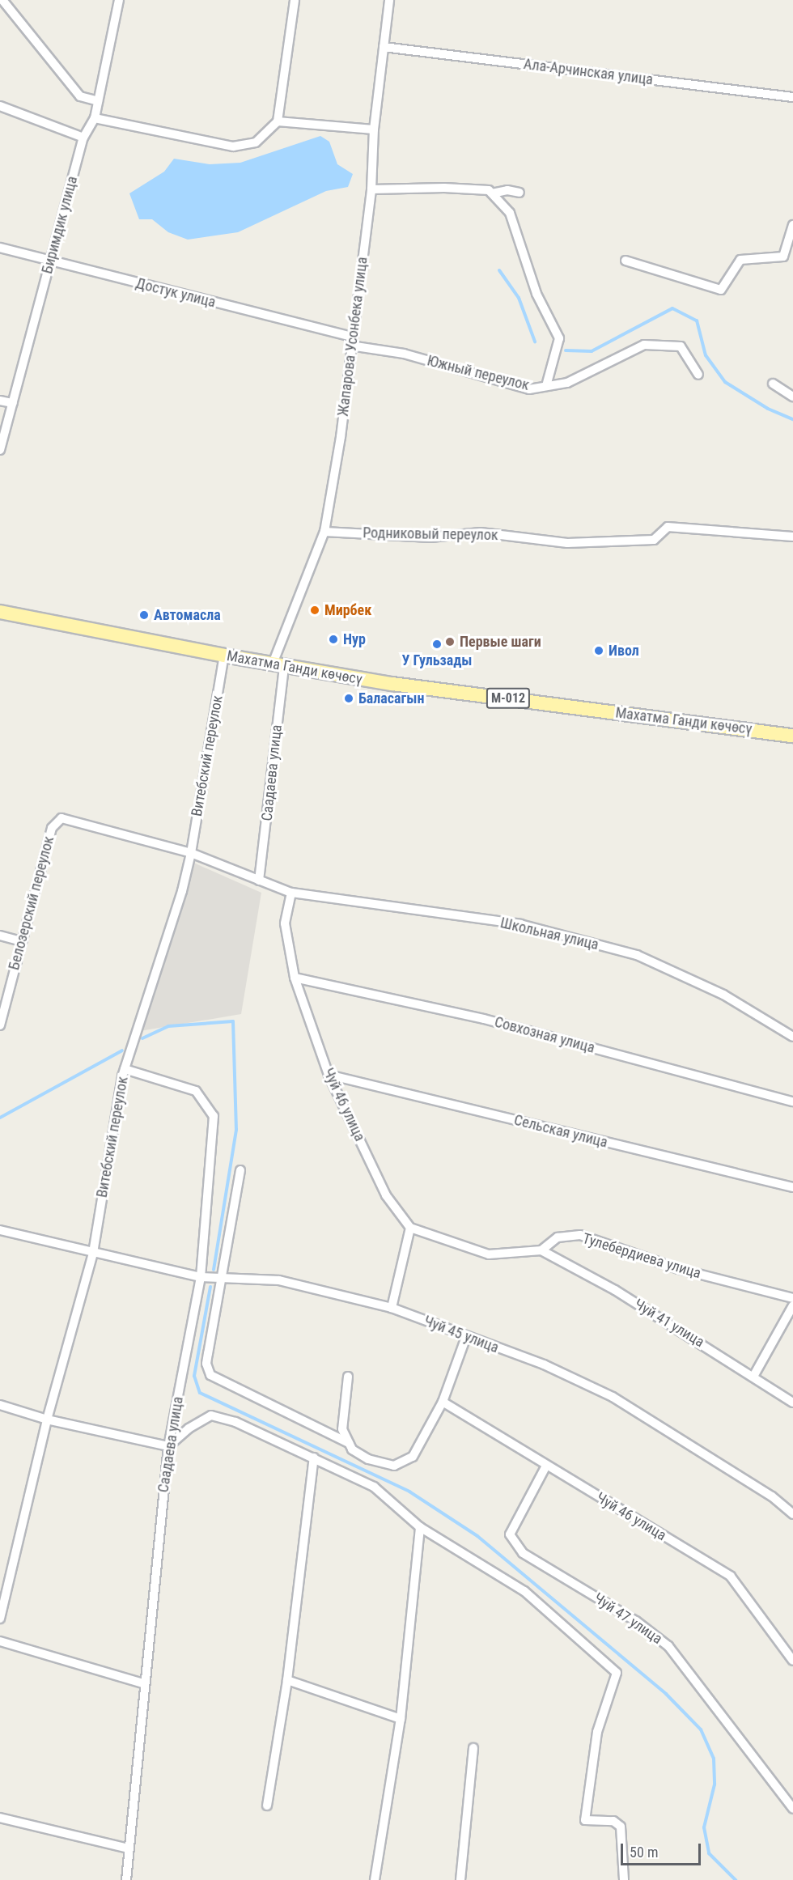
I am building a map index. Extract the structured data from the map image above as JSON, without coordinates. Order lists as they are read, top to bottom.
{
  "streets": {
    "main road": ["Махатма Ганди көчөсү", "М-012"],
    "street": [
      "Ала-Арчинская улица",
      "Биримдик улица",
      "Достук улица",
      "Жапарова Усонбека улица",
      "Южный переулок",
      "Родниковый переулок",
      "Витебский переулок",
      "Саадаева улица",
      "Белозерский переулок",
      "Школьная улица",
      "Совхозная улица",
      "Чуй 46 улица",
      "Сельская улица",
      "Тулебердиева улица",
      "Чуй 41 улица",
      "Чуй 45 улица",
      "Чуй 47 улица"
    ]
  },
  "crossings": [
    ["Ала-Арчинская улица", "Жапарова Усонбека улица"],
    ["Биримдик улица", "Достук улица"],
    ["Достук улица", "Жапарова Усонбека улица"],
    ["Достук улица", "Южный переулок"],
    ["Жапарова Усонбека улица", "Южный переулок"],
    ["Жапарова Усонбека улица", "Родниковый переулок"],
    ["Жапарова Усонбека улица", "Махатма Ганди көчөсү"],
    ["Жапарова Усонбека улица", "Саадаева улица"],
    ["Махатма Ганди көчөсү", "Витебский переулок"],
    ["Махатма Ганди көчөсү", "Саадаева улица"],
    ["Витебский переулок", "Саадаева улица"],
    ["Витебский переулок", "Белозерский переулок"],
    ["Витебский переулок", "Чуй 45 улица"],
    ["Саадаева улица", "Белозерский переулок"],
    ["Саадаева улица", "Школьная улица"],
    ["Саадаева улица", "Чуй 45 улица"],
    ["Белозерский переулок", "Школьная улица"],
    ["Школьная улица", "Чуй 46 улица"],
    ["Совхозная улица", "Чуй 46 улица"],
    ["Чуй 46 улица", "Сельская улица"],
    ["Чуй 46 улица", "Тулебердиева улица"],
    ["Чуй 46 улица", "Чуй 47 улица"],
    ["Тулебердиева улица", "Чуй 41 улица"]
  ],
  "places": [
    "Мирбек",
    "Автомасла",
    "Нур",
    "Первые шаги",
    "У Гульзады",
    "Ивол",
    "Баласагын"
  ],
  "scale_bar": "50 m"
}
